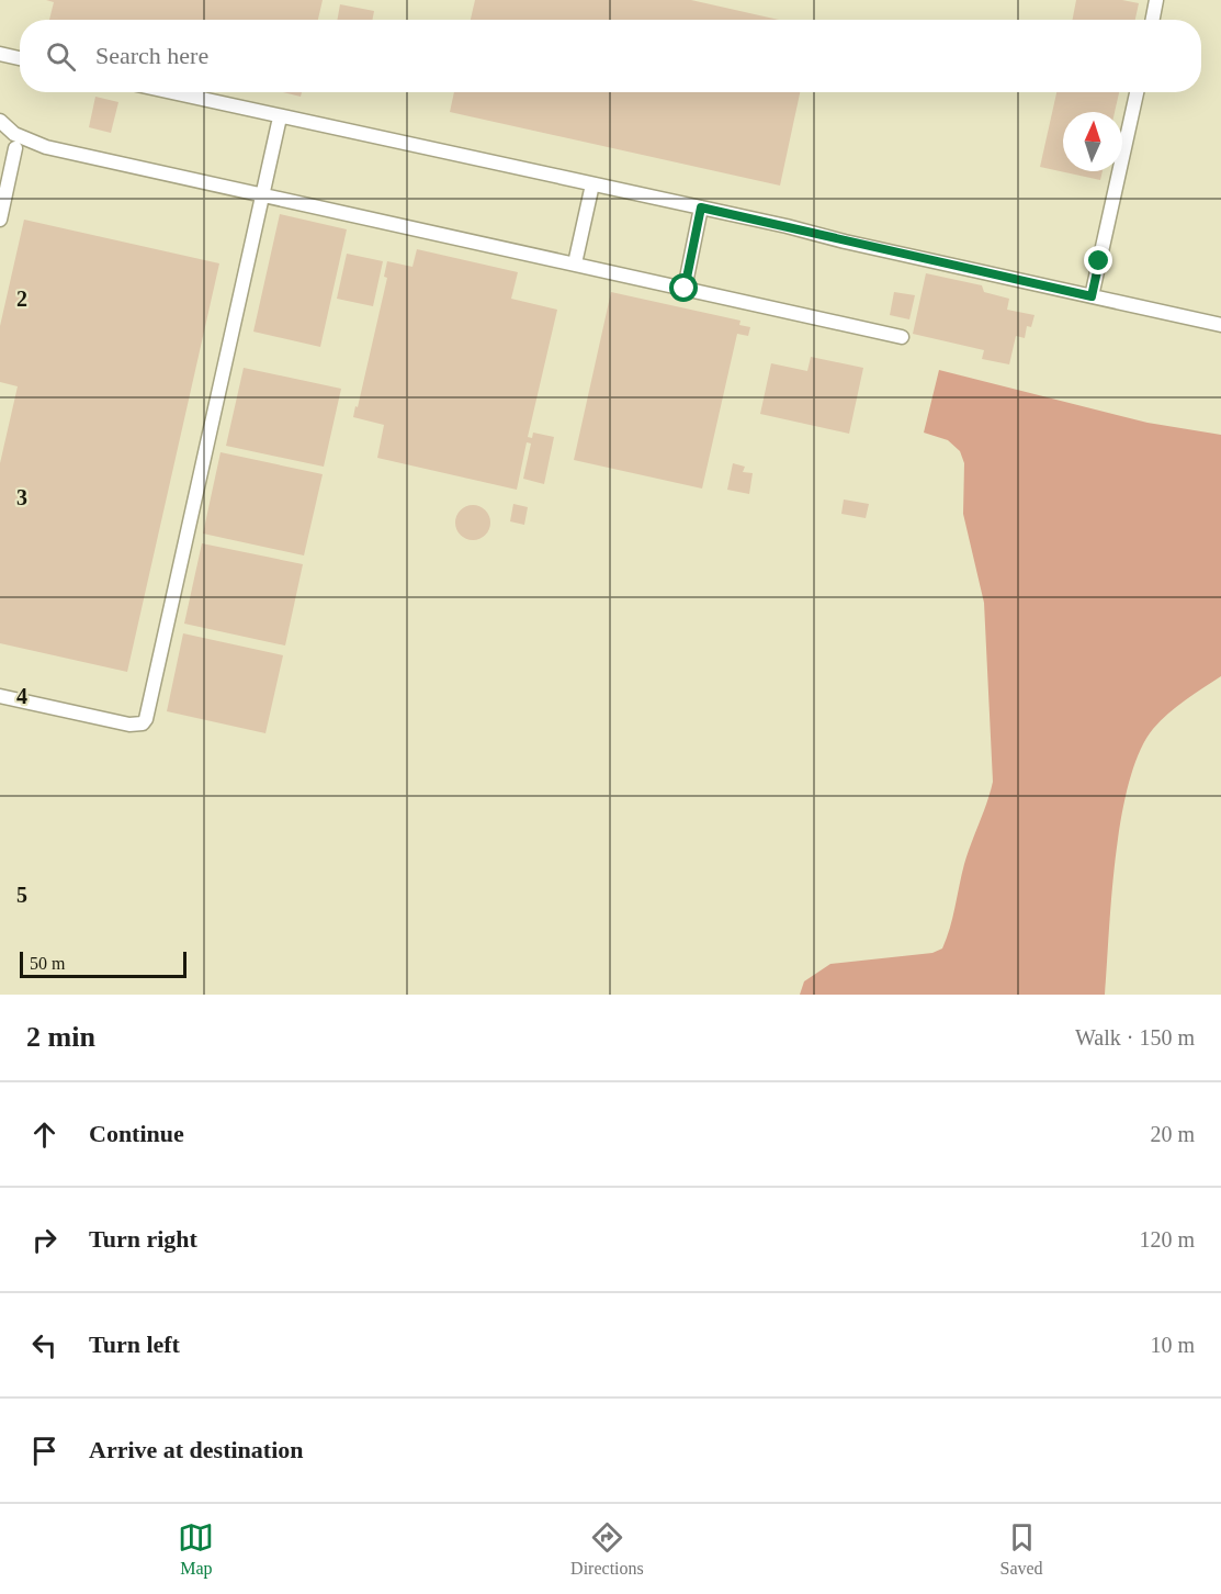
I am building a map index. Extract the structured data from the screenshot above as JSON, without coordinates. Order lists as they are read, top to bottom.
{
  "scale_bar": "50 m",
  "north": "top",
  "page": {
    "search": "Search here",
    "scale": "50 m",
    "heading": ["2 min", "Walk · 150 m"],
    "list": [
      ["Continue", "20 m"],
      ["Turn right", "120 m"],
      ["Turn left", "10 m"],
      "Arrive at destination"
    ],
    "nav": ["Map", "Directions", "Saved"]
  },
  "grid": {
    "rows": [
      "2",
      "3",
      "4",
      "5"
    ]
  }
}
